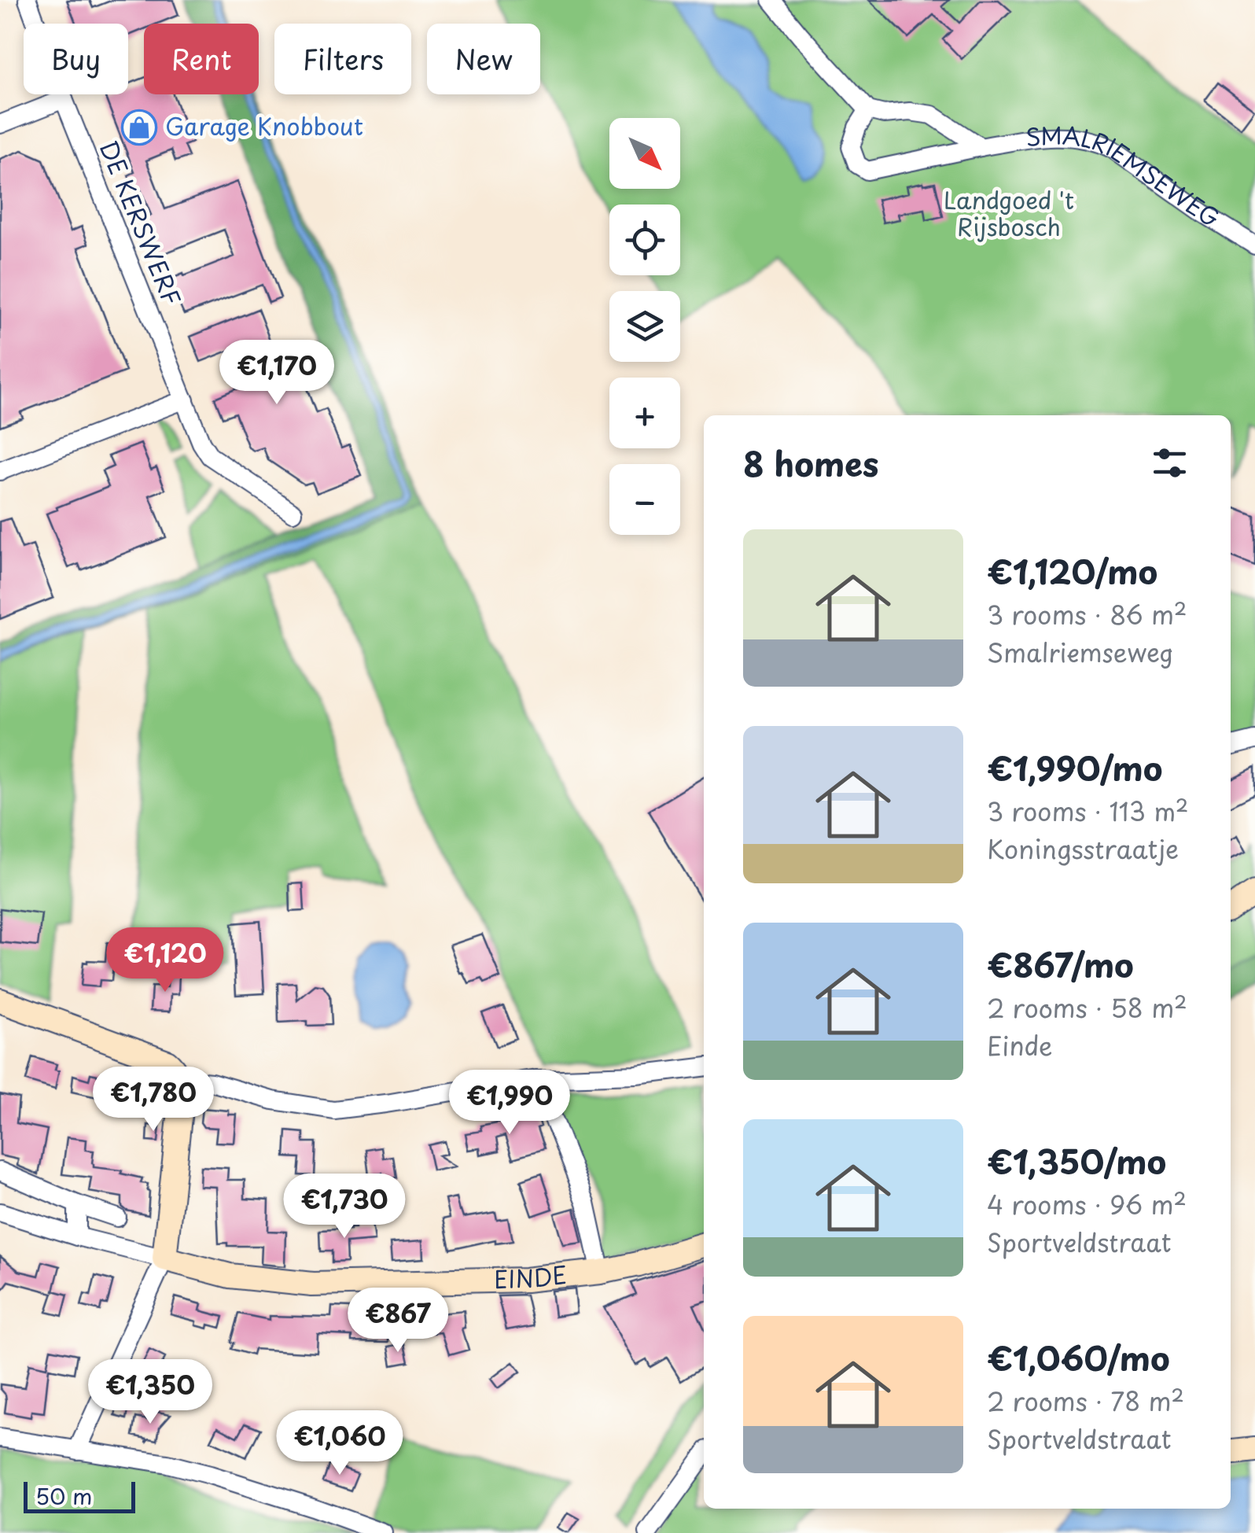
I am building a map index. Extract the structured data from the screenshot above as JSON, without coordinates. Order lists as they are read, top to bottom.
{
  "streets": {
    "street": ["SMALRIEMSEWEG", "DE KERSWERF", "EINDE"]
  },
  "parks": ["Landgoed 't Rijsbosch"],
  "places": {
    "shop": ["Garage Knobbout"]
  },
  "scale_bar": "50 m",
  "north": "bottom right",
  "page": {
    "chip": [
      "Buy",
      "Rent",
      "Filters",
      "New"
    ],
    "map_buttons": ["+", "−"],
    "price": [
      "€1,170",
      "€1,120",
      "€1,780",
      "€1,990",
      "€1,730",
      "€867",
      "€1,350",
      "€1,060"
    ],
    "heading": "8 homes",
    "list": [
      {
        "name": "€1,120/mo",
        "note": "3 rooms · 86 m² · Smalriemseweg"
      },
      {
        "name": "€1,990/mo",
        "note": "3 rooms · 113 m² · Koningsstraatje"
      },
      {
        "name": "€867/mo",
        "note": "2 rooms · 58 m² · Einde"
      },
      {
        "name": "€1,350/mo",
        "note": "4 rooms · 96 m² · Sportveldstraat"
      },
      {
        "name": "€1,060/mo",
        "note": "2 rooms · 78 m² · Sportveldstraat"
      }
    ],
    "scale": "50 m"
  }
}
